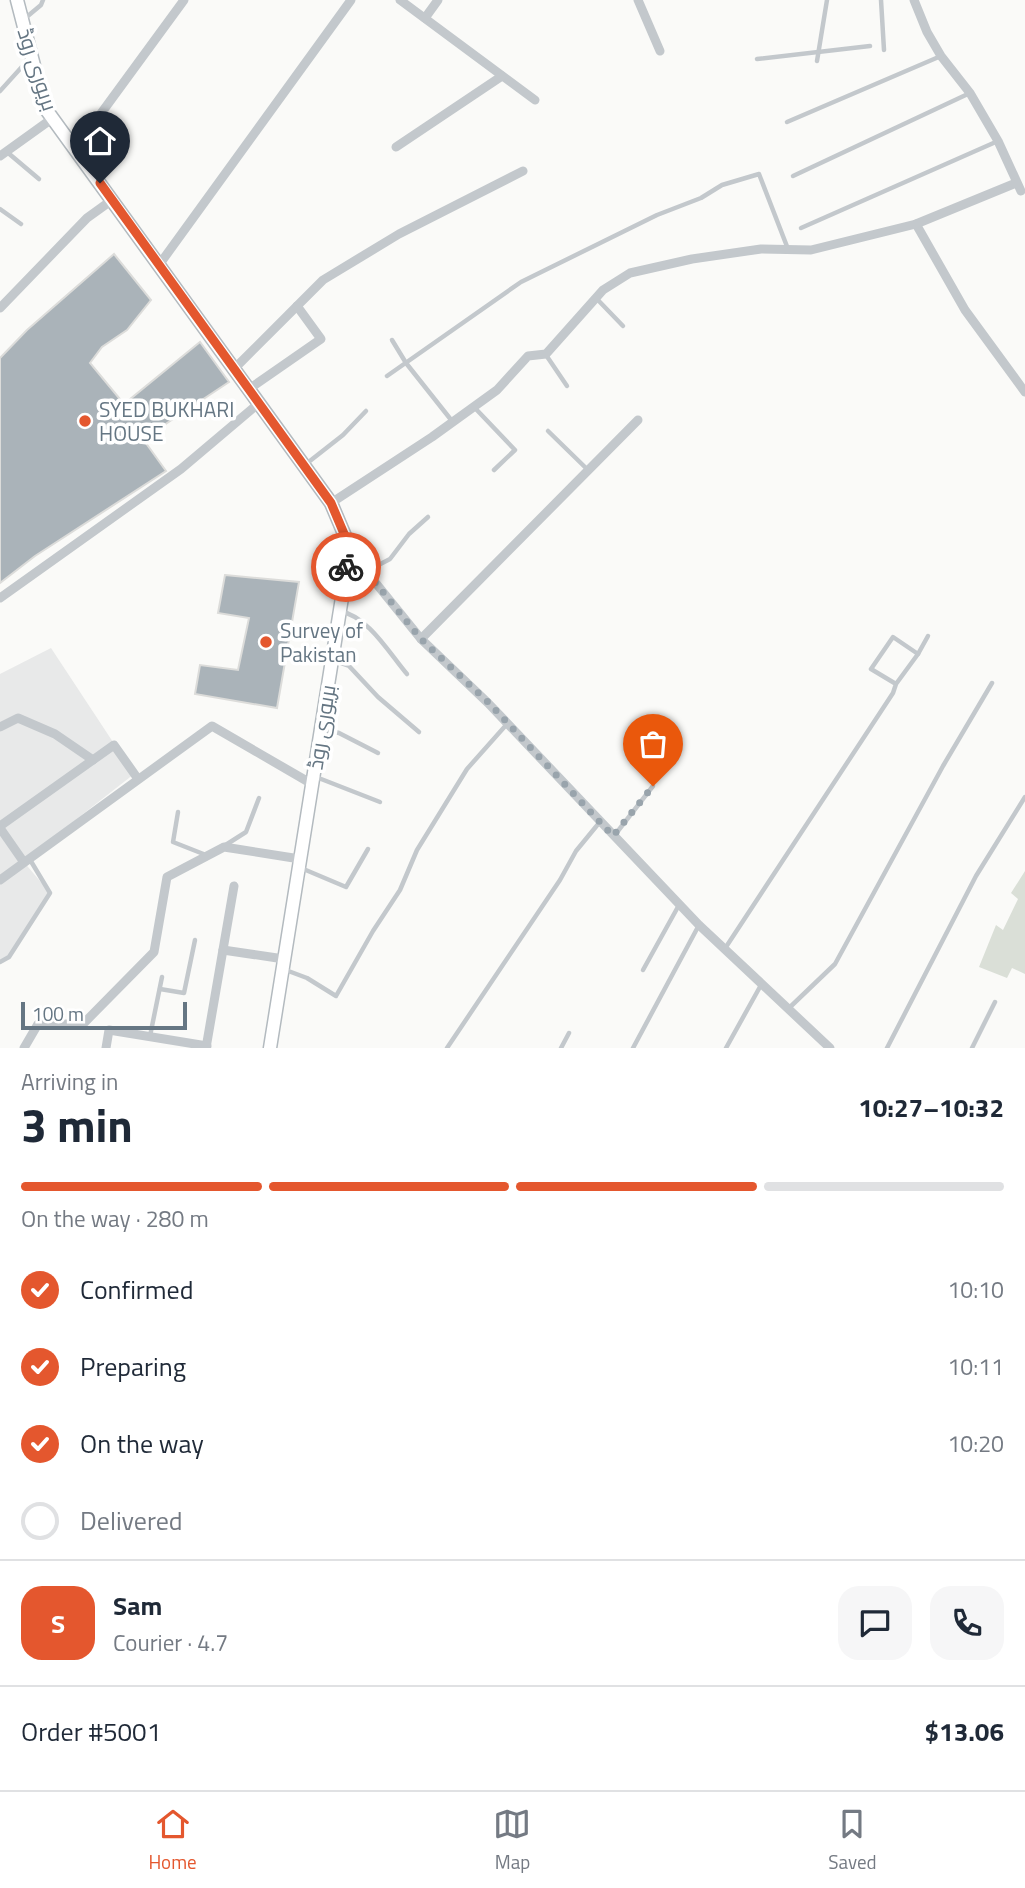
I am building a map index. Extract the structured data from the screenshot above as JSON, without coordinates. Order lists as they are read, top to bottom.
{
  "streets": {
    "main road": ["بریوری روڈ"]
  },
  "places": ["SYED BUKHARI HOUSE", "Survey of Pakistan"],
  "scale_bar": "100 m",
  "page": {
    "scale": "100 m",
    "heading": ["3 min", "Arriving in", "10:27–10:32"],
    "panel": [
      "Sam",
      "Courier · 4.7",
      "Order #5001",
      "$13.06"
    ],
    "bar": "On the way · 280 m",
    "list": [
      ["Confirmed", "10:10"],
      ["Preparing", "10:11"],
      ["On the way", "10:20"],
      "Delivered"
    ],
    "round": "S",
    "tabs": ["Home", "Map", "Saved"]
  }
}
